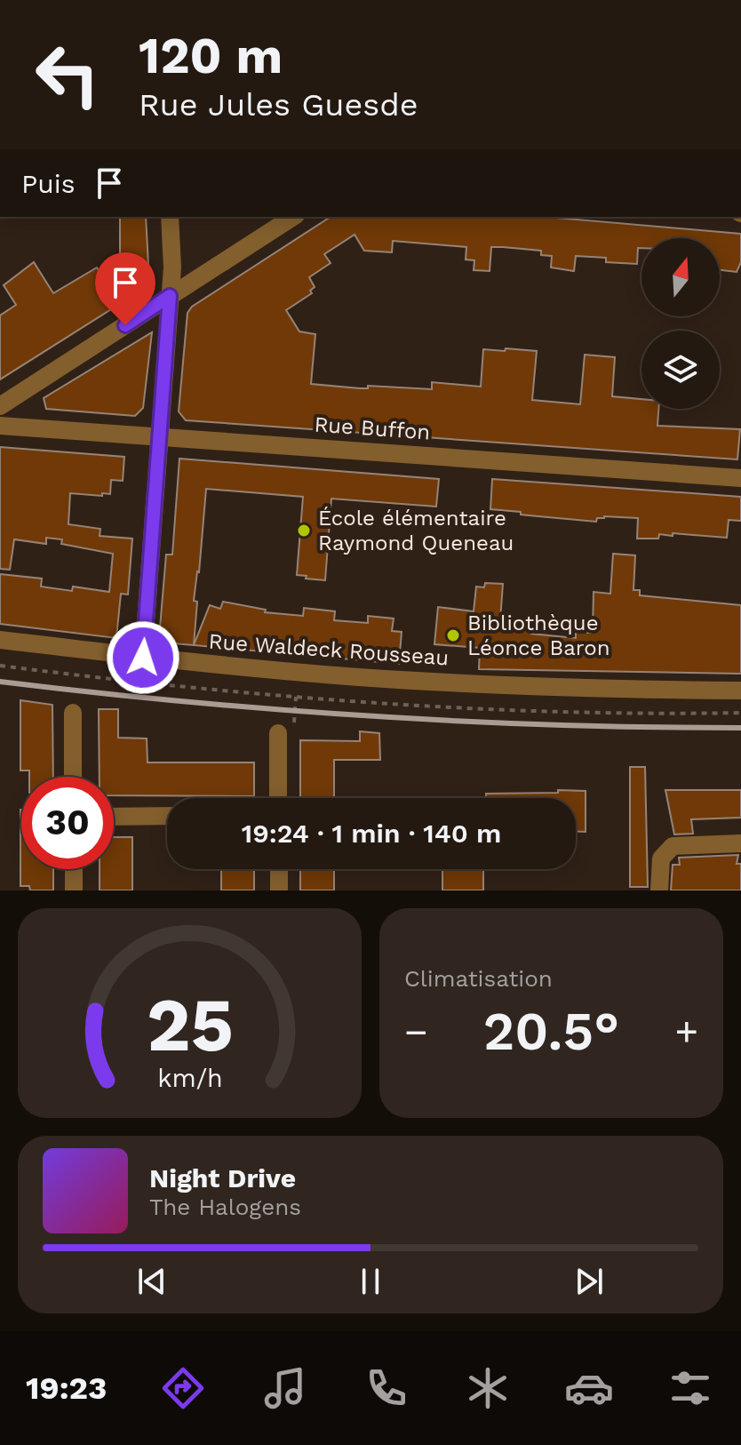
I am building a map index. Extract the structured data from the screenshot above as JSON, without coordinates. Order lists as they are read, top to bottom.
{
  "streets": {
    "street": ["Rue Buffon", "Rue Waldeck Rousseau"]
  },
  "places": ["École élémentaire Raymond Queneau", "Bibliothèque Léonce Baron"],
  "north": "top",
  "page": {
    "turn": ["120 m", "Rue Jules Guesde"],
    "then": "Puis",
    "limit": "30",
    "trip": "19:24 · 1 min · 140 m",
    "tile": "Climatisation",
    "heat": ["−", "20.5°", "+"],
    "song": ["Night Drive", "The Halogens"],
    "tabs": "19:23",
    "gauge": ["25", "km/h"]
  }
}
